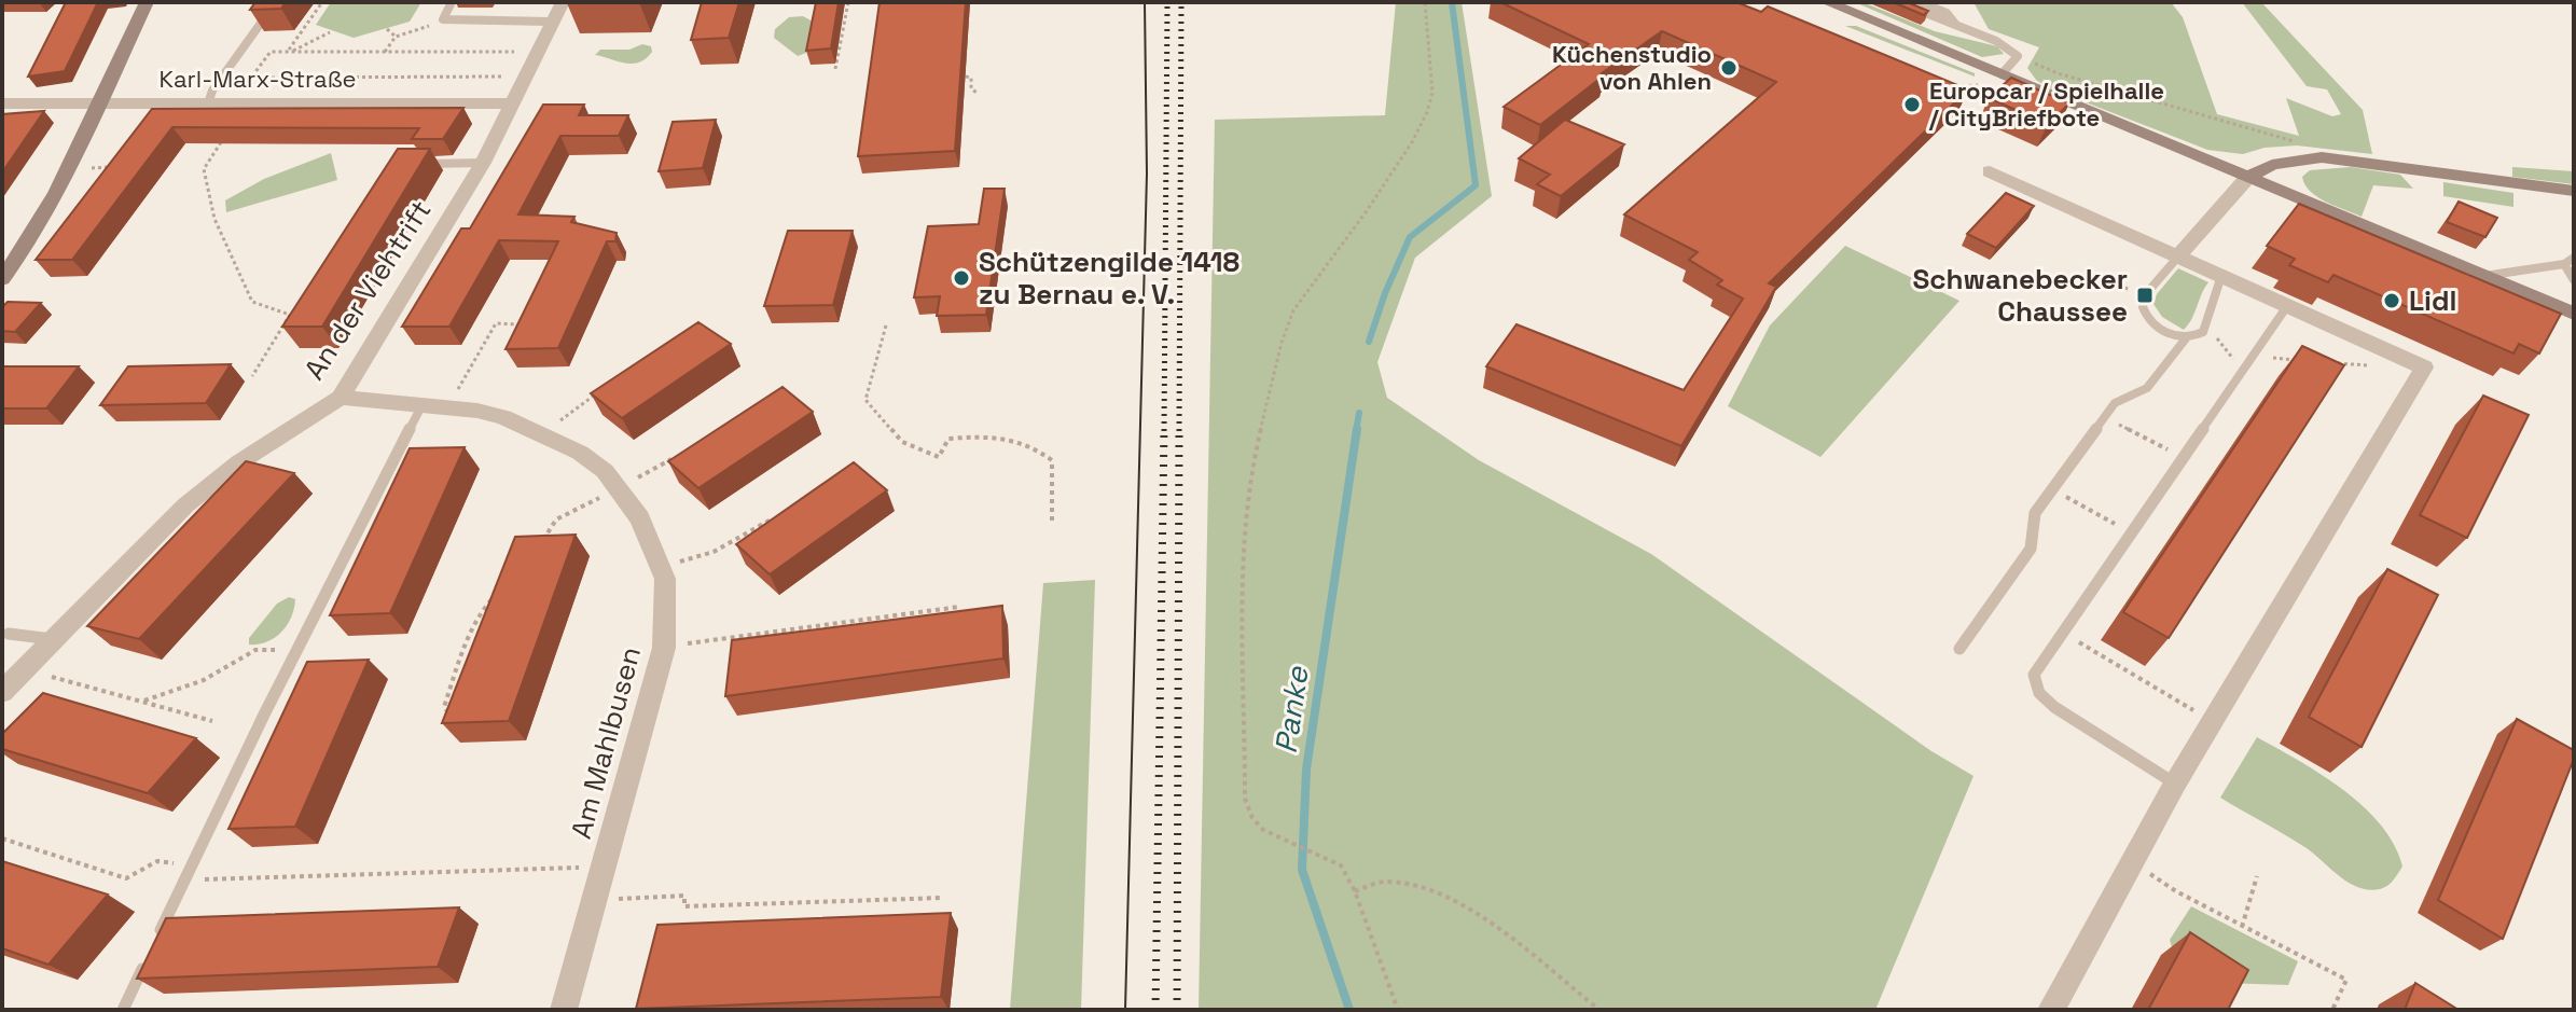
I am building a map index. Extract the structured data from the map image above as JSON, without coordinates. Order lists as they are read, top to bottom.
{
  "streets": {
    "street": ["Karl-Marx-Straße", "An der Viehtrift", "Am Mahlbusen"]
  },
  "crossings": [
    ["Karl-Marx-Straße", "An der Viehtrift"],
    ["An der Viehtrift", "Am Mahlbusen"]
  ],
  "water": ["Panke"],
  "places": {
    "other": [
      "Küchenstudio von Ahlen",
      "Europcar / Spielhalle / CityBriefbote",
      "Schützengilde 1418 zu Bernau e. V.",
      "Lidl"
    ],
    "transit": ["Schwanebecker Chaussee"]
  }
}
